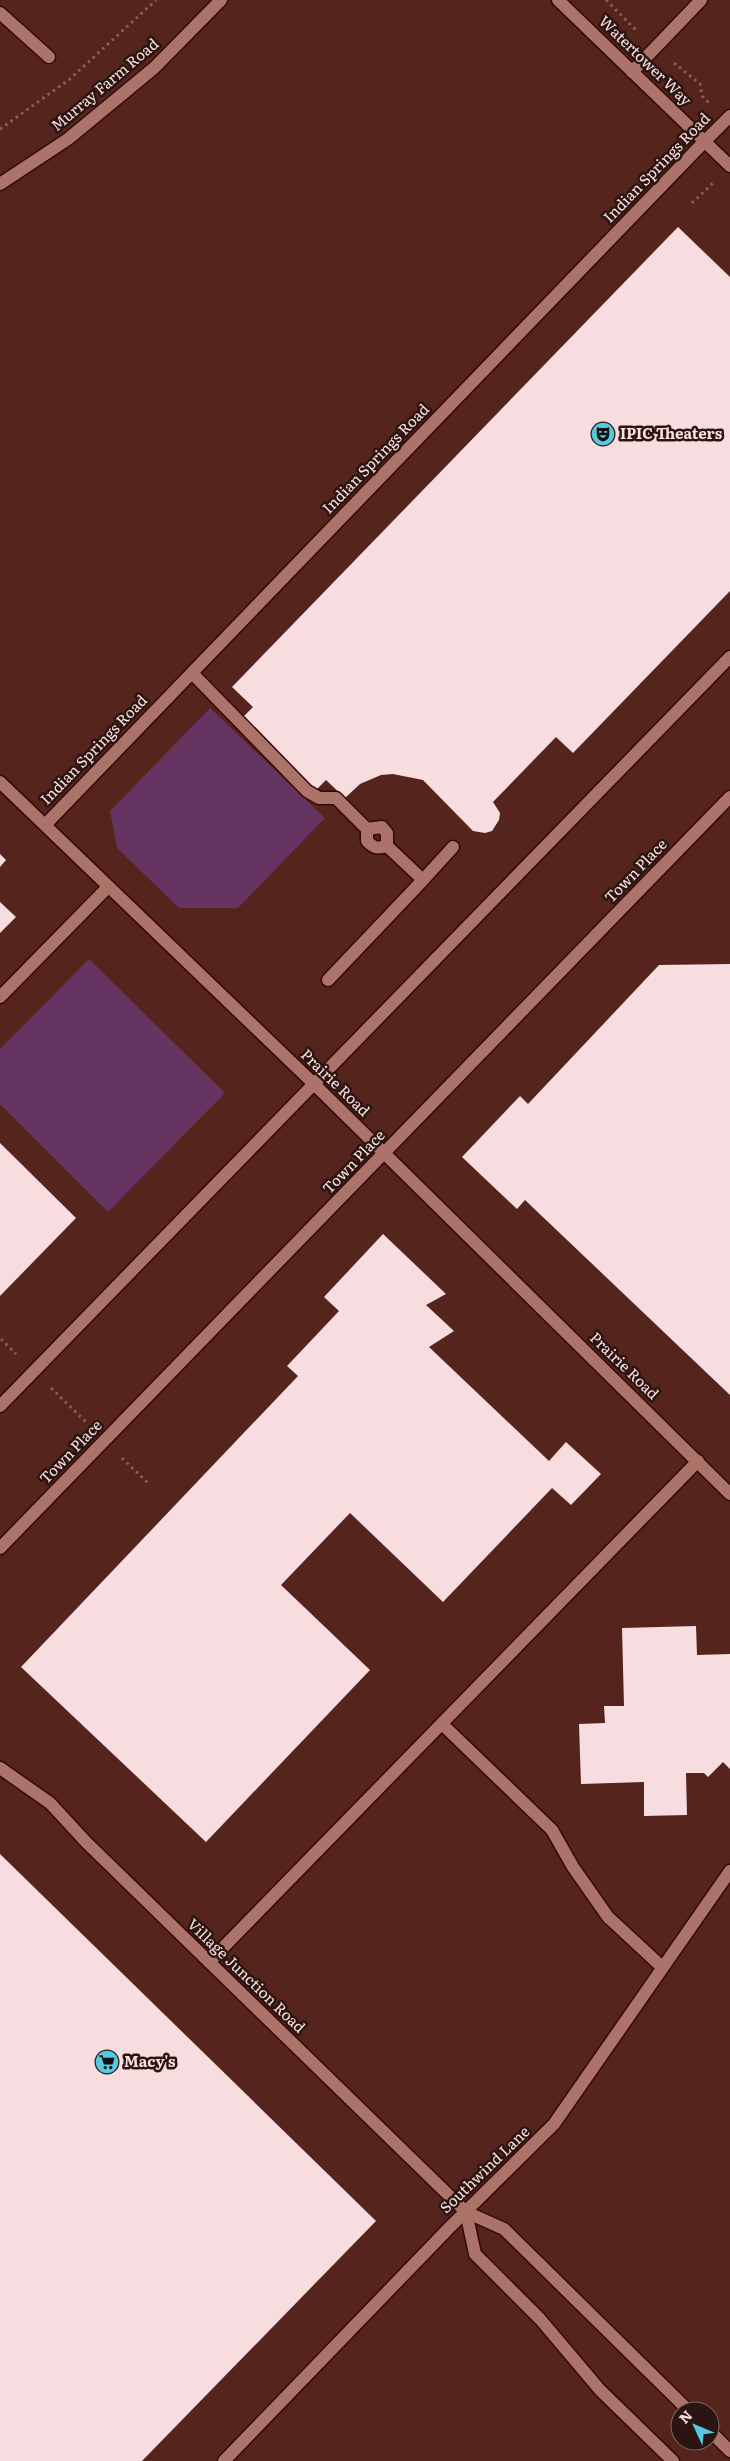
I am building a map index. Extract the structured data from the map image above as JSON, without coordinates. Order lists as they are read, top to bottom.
{
  "streets": {
    "street": [
      "Watertower Way",
      "Murray Farm Road",
      "Indian Springs Road",
      "Town Place",
      "Prairie Road",
      "Village Junction Road",
      "Southwind Lane"
    ]
  },
  "crossings": [
    ["Watertower Way", "Indian Springs Road"],
    ["Indian Springs Road", "Prairie Road"],
    ["Town Place", "Prairie Road"],
    ["Village Junction Road", "Southwind Lane"]
  ],
  "places": {
    "theatre": ["IPIC Theaters"],
    "supermarket": ["Macy's"]
  },
  "north": "top left"
}
